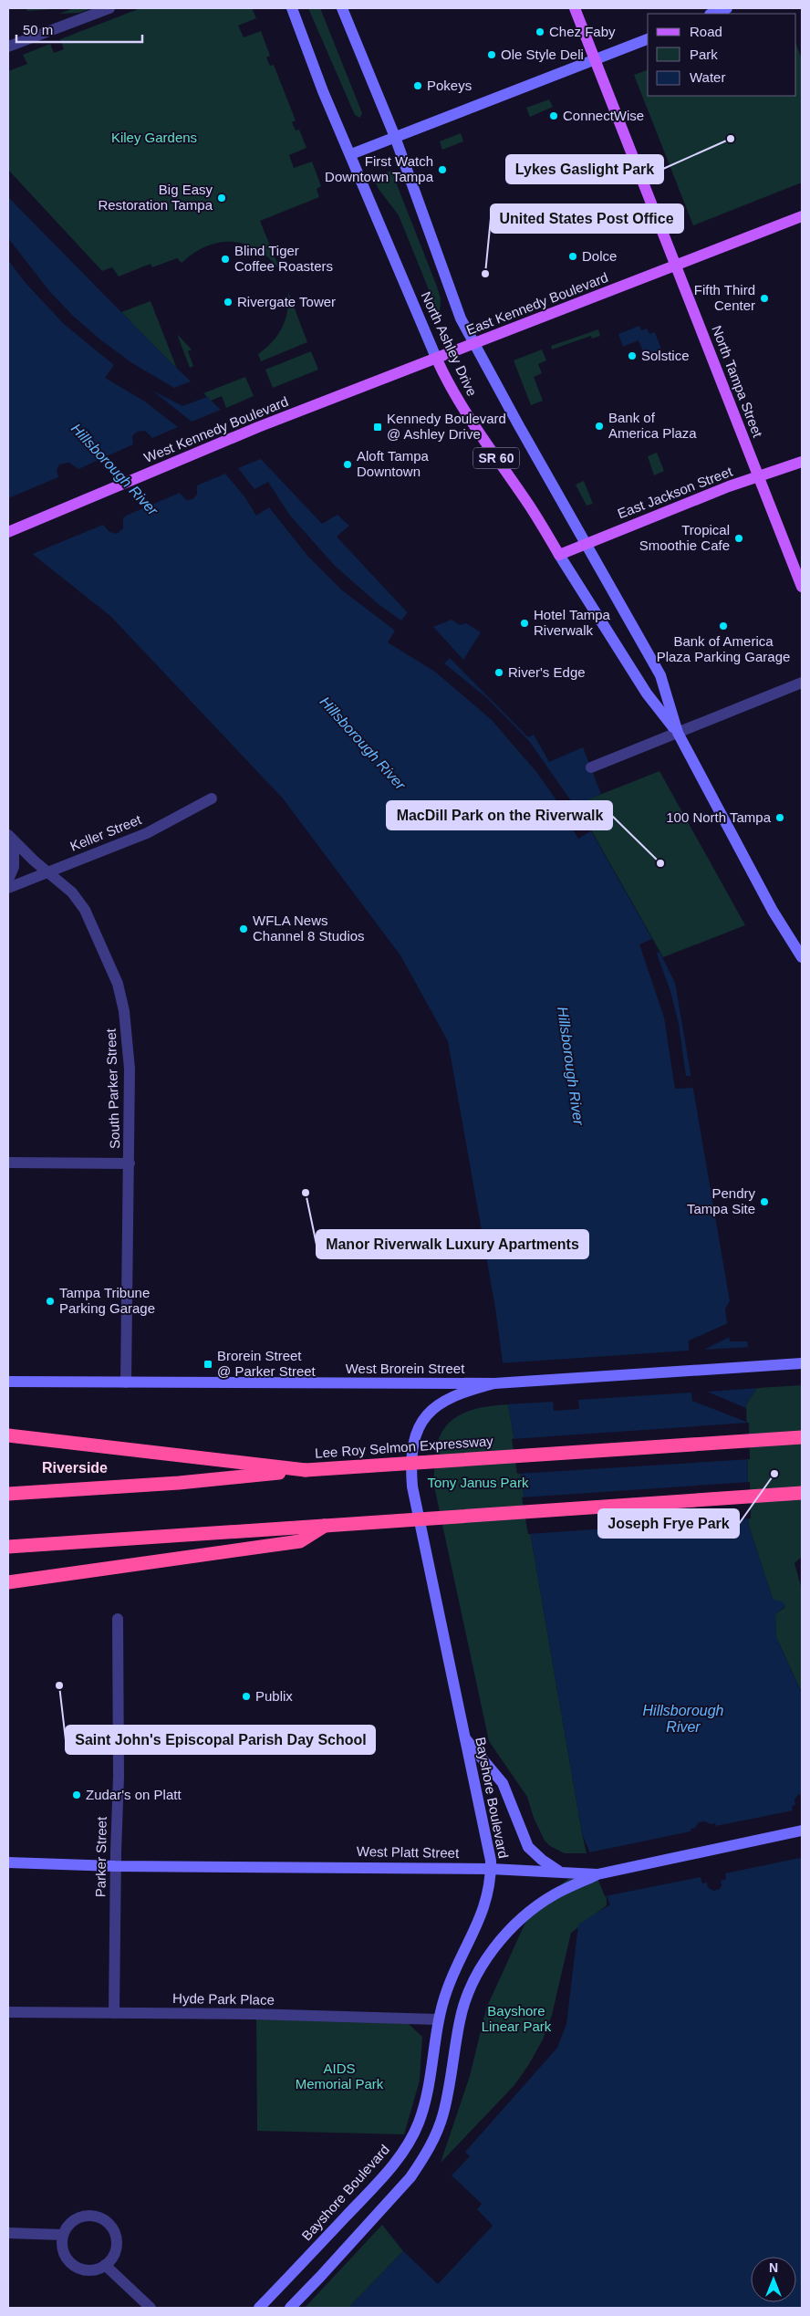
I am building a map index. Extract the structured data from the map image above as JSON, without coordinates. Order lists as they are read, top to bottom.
{
  "streets": {
    "highway": ["Lee Roy Selmon Expressway"],
    "main road": [
      "East Kennedy Boulevard",
      "North Ashley Drive",
      "North Tampa Street",
      "West Kennedy Boulevard",
      "SR 60",
      "East Jackson Street",
      "West Brorein Street",
      "Bayshore Boulevard",
      "West Platt Street"
    ],
    "street": [
      "Keller Street",
      "South Parker Street",
      "Parker Street",
      "Hyde Park Place"
    ]
  },
  "crossings": [
    ["East Kennedy Boulevard", "North Ashley Drive"],
    ["East Kennedy Boulevard", "North Tampa Street"],
    ["East Kennedy Boulevard", "West Kennedy Boulevard"],
    ["North Ashley Drive", "West Kennedy Boulevard"],
    ["North Ashley Drive", "East Jackson Street"],
    ["North Tampa Street", "East Jackson Street"],
    ["Keller Street", "South Parker Street"],
    ["South Parker Street", "West Brorein Street"],
    ["West Brorein Street", "Bayshore Boulevard"],
    ["Bayshore Boulevard", "West Platt Street"],
    ["Bayshore Boulevard", "Hyde Park Place"],
    ["West Platt Street", "Parker Street"],
    ["Parker Street", "Hyde Park Place"]
  ],
  "districts": ["Riverside"],
  "water": ["Hillsborough River"],
  "parks": [
    "Kiley Gardens",
    "Tony Janus Park",
    "Bayshore Linear Park",
    "AIDS Memorial Park"
  ],
  "places": {
    "other": [
      "Chez Faby",
      "Ole Style Deli",
      "Pokeys",
      "ConnectWise",
      "Lykes Gaslight Park",
      "First Watch Downtown Tampa",
      "Big Easy Restoration Tampa",
      "Dolce",
      "Blind Tiger Coffee Roasters",
      "United States Post Office",
      "Fifth Third Center",
      "Rivergate Tower",
      "Solstice",
      "Bank of America Plaza",
      "Aloft Tampa Downtown",
      "Tropical Smoothie Cafe",
      "Hotel Tampa Riverwalk",
      "Bank of America Plaza Parking Garage",
      "River's Edge",
      "100 North Tampa",
      "MacDill Park on the Riverwalk",
      "WFLA News Channel 8 Studios",
      "Manor Riverwalk Luxury Apartments",
      "Pendry Tampa Site",
      "Tampa Tribune Parking Garage",
      "Joseph Frye Park",
      "Saint John's Episcopal Parish Day School",
      "Publix",
      "Zudar's on Platt"
    ],
    "transit": ["Kennedy Boulevard @ Ashley Drive", "Brorein Street @ Parker Street"]
  },
  "legend": ["Road", "Park", "Water"],
  "scale_bar": "50 m",
  "north": "top"
}
